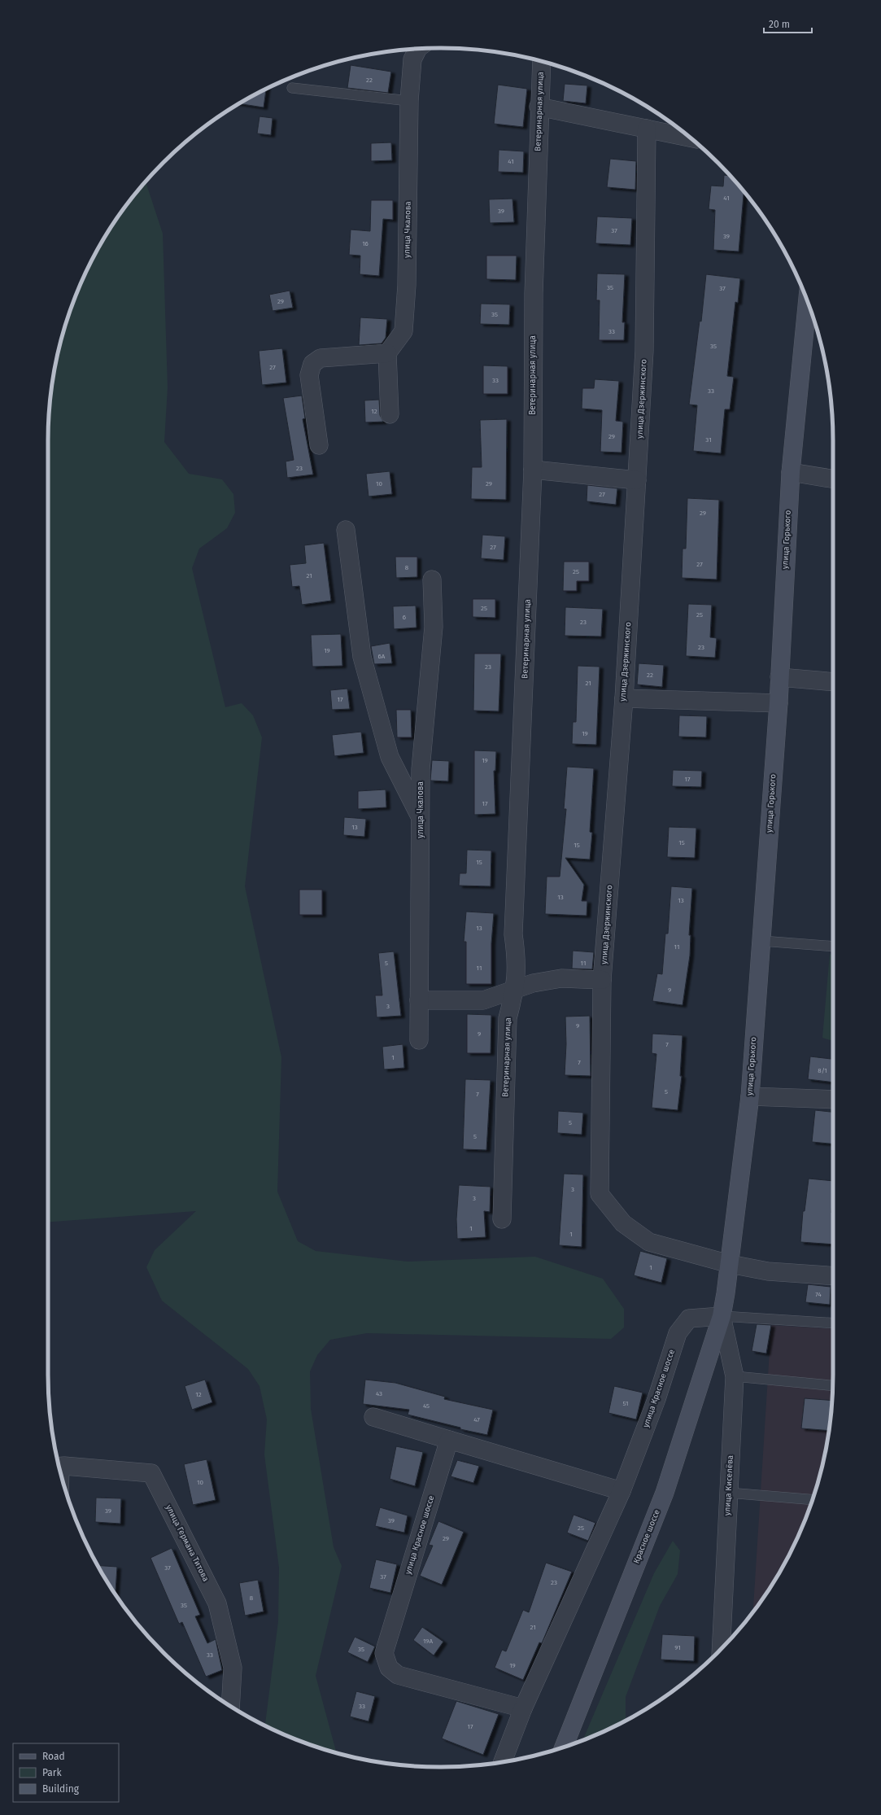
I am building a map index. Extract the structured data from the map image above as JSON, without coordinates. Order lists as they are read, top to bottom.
{
  "streets": {
    "main road": ["улица Горького", "Красное шоссе"],
    "street": [
      "Ветеринарная улица",
      "улица Чкалова",
      "улица Дзержинского",
      "улица Красное шоссе",
      "улица Киселёва",
      "улица Германа Титова"
    ]
  },
  "crossings": [
    ["улица Дзержинского", "улица Горького"],
    ["улица Горького", "улица Красное шоссе"],
    ["улица Горького", "улица Киселёва"],
    ["улица Горького", "Красное шоссе"],
    ["улица Красное шоссе", "улица Киселёва"],
    ["улица Красное шоссе", "Красное шоссе"],
    ["улица Киселёва", "Красное шоссе"]
  ],
  "house_numbers": [
    "22",
    "41",
    "41",
    "39",
    "37",
    "39",
    "16",
    "35",
    "37",
    "29",
    "35",
    "33",
    "35",
    "27",
    "33",
    "33",
    "12",
    "29",
    "31",
    "23",
    "10",
    "29",
    "27",
    "29",
    "27",
    "27",
    "8",
    "25",
    "21",
    "25",
    "25",
    "6",
    "23",
    "23",
    "19",
    "6А",
    "23",
    "22",
    "21",
    "17",
    "19",
    "19",
    "17",
    "17",
    "13",
    "15",
    "15",
    "15",
    "13",
    "13",
    "13",
    "11",
    "5",
    "11",
    "11",
    "9",
    "3",
    "9",
    "9",
    "7",
    "1",
    "7",
    "8/1",
    "5",
    "7",
    "5",
    "5",
    "3",
    "3",
    "1",
    "1",
    "1",
    "74",
    "43",
    "12",
    "51",
    "45",
    "47",
    "10",
    "39",
    "39",
    "25",
    "29",
    "37",
    "37",
    "23",
    "8",
    "35",
    "21",
    "19А",
    "91",
    "35",
    "33",
    "19",
    "33",
    "17"
  ],
  "legend": ["Road", "Park", "Building"],
  "scale_bar": "20 m"
}
